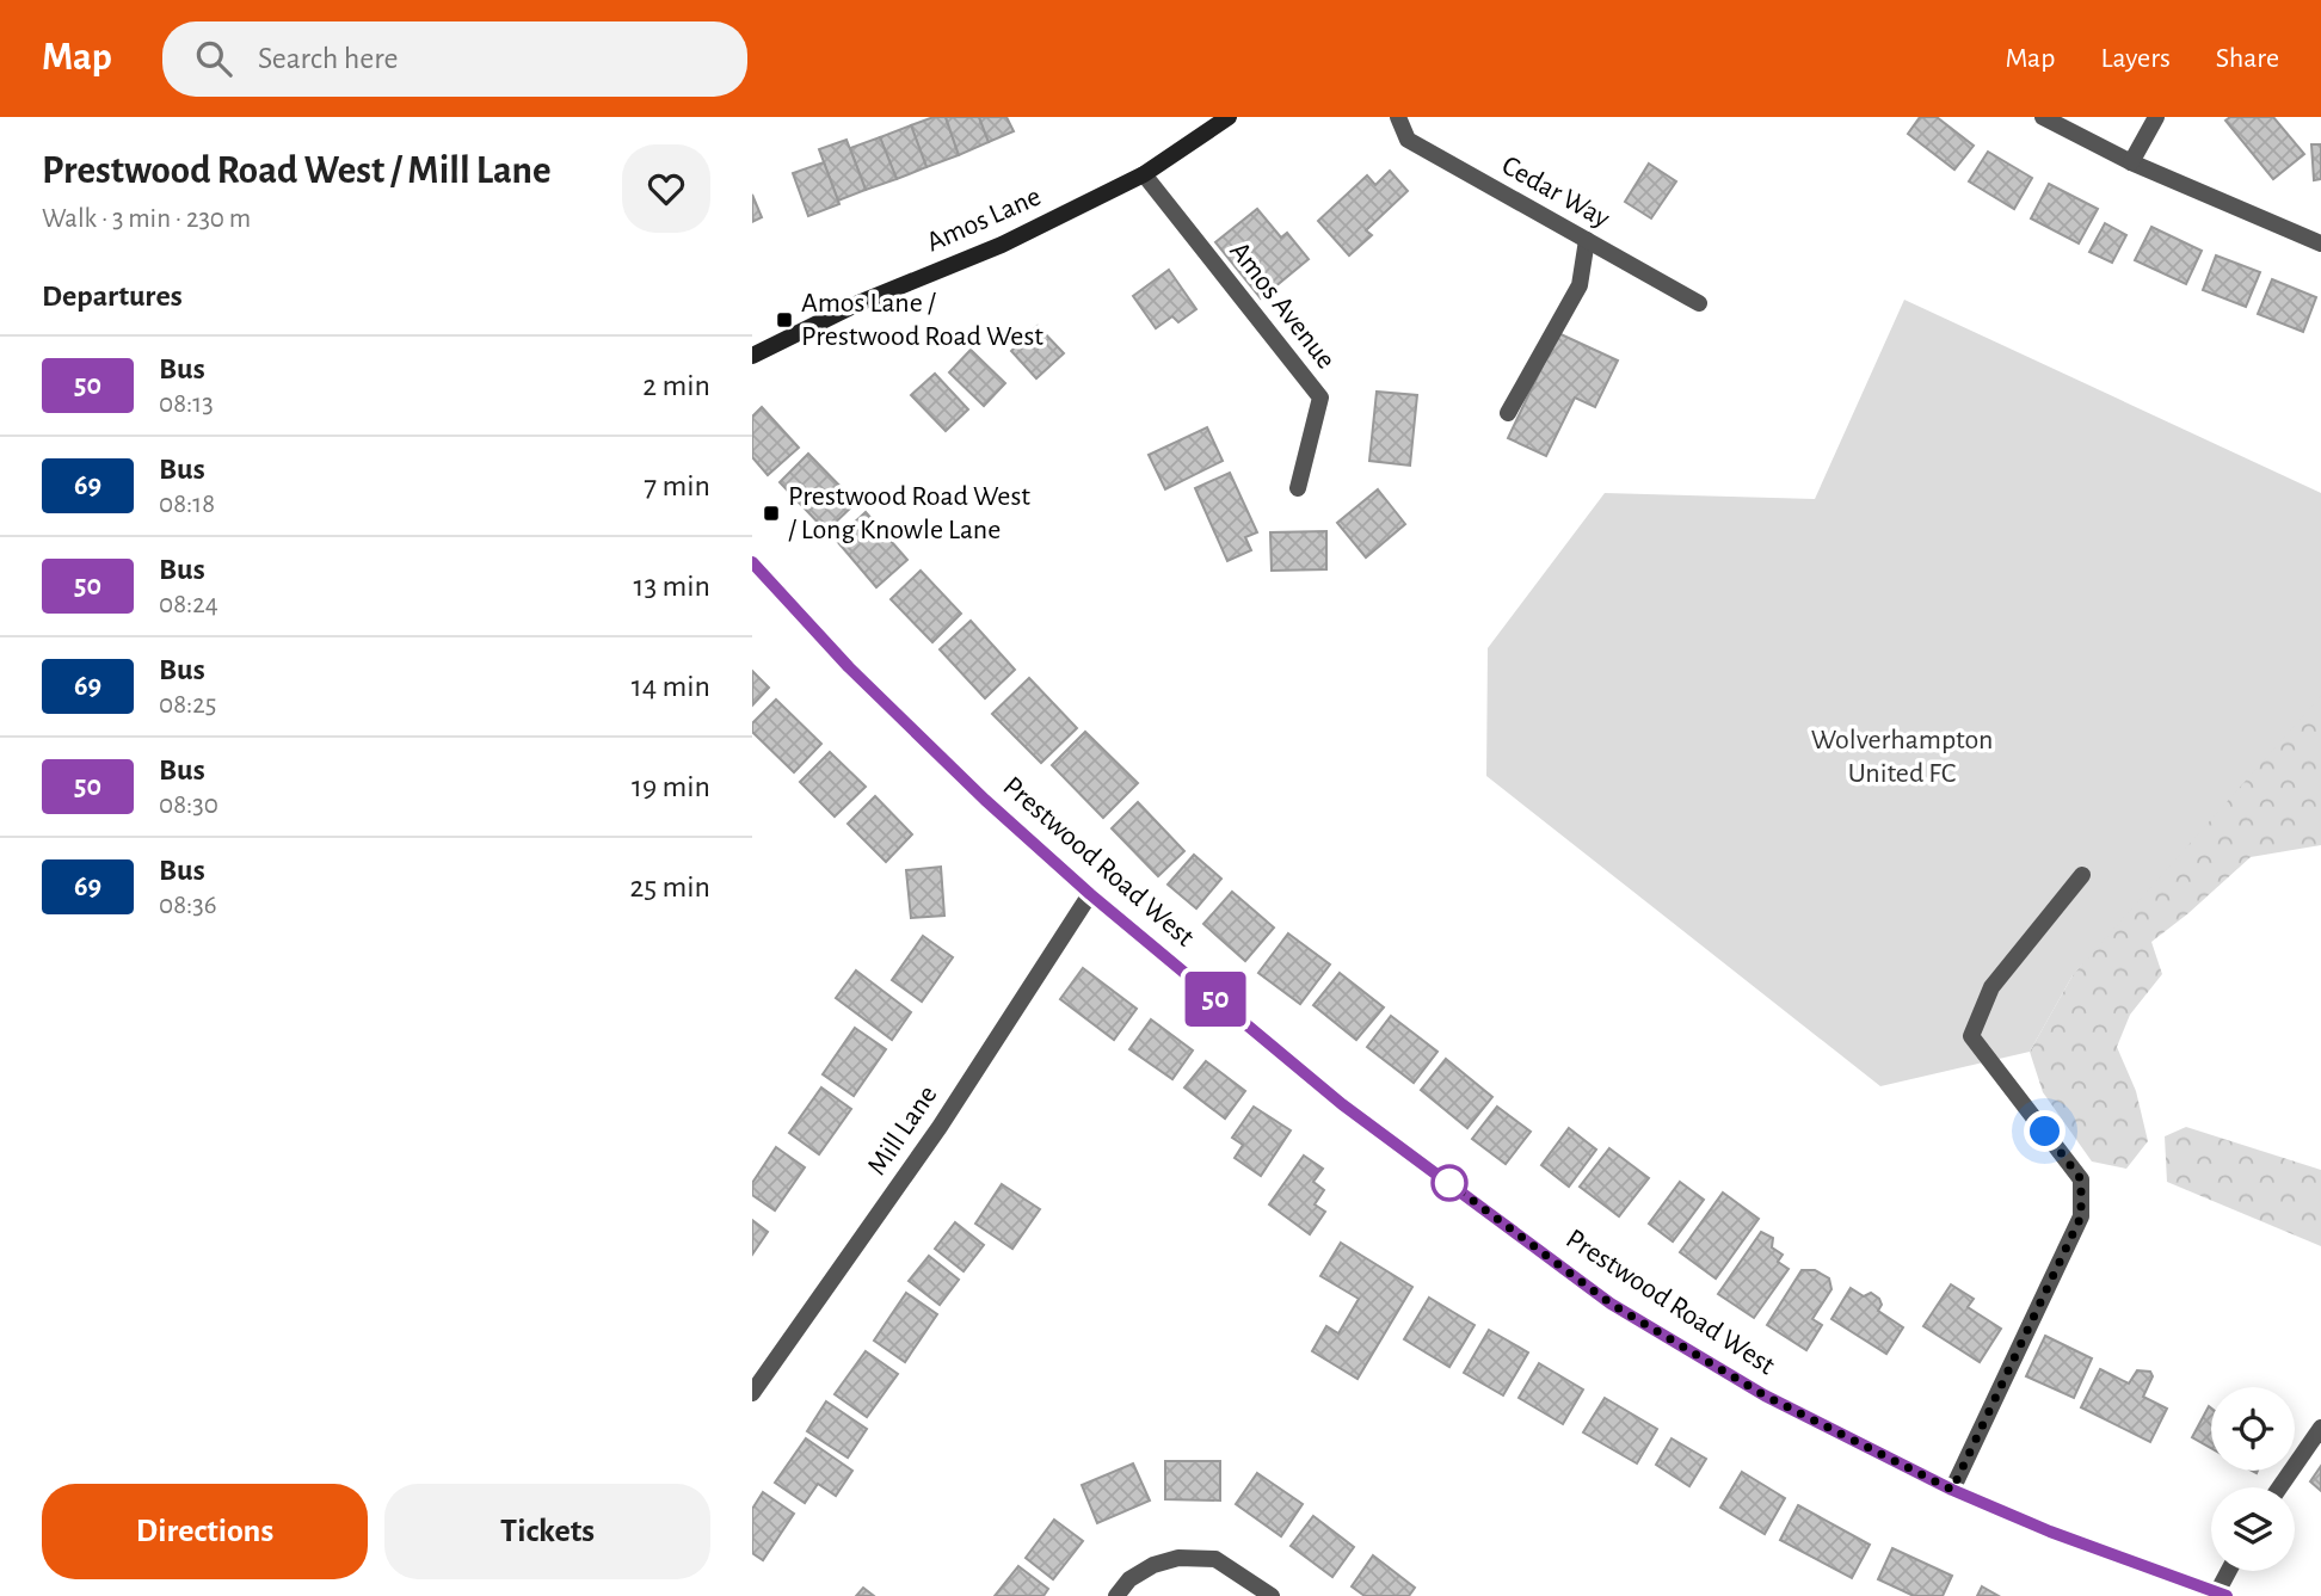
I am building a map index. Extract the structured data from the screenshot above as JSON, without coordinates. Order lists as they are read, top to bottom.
{
  "streets": {
    "main road": ["Amos Lane"],
    "street": [
      "Cedar Way",
      "Amos Avenue",
      "Prestwood Road West",
      "Mill Lane"
    ]
  },
  "crossings": [
    ["Amos Lane", "Amos Avenue"],
    ["Prestwood Road West", "Mill Lane"]
  ],
  "parks": ["Wolverhampton United FC"],
  "places": {
    "transit": ["Amos Lane / Prestwood Road West", "Prestwood Road West / Long Knowle Lane"]
  },
  "lines": ["bus line 50"],
  "page": {
    "header": "Map",
    "search": "Search here",
    "nav": ["Map", "Layers", "Share"],
    "heading": [
      ["Prestwood Road West / Mill Lane", "Walk · 3 min · 230 m"],
      "Departures"
    ],
    "on_map": "50",
    "list": [
      {
        "mark": "50",
        "name": "Bus",
        "note": "08:13",
        "value": "2 min"
      },
      {
        "mark": "69",
        "name": "Bus",
        "note": "08:18",
        "value": "7 min"
      },
      {
        "mark": "50",
        "name": "Bus",
        "note": "08:24",
        "value": "13 min"
      },
      {
        "mark": "69",
        "name": "Bus",
        "note": "08:25",
        "value": "14 min"
      },
      {
        "mark": "50",
        "name": "Bus",
        "note": "08:30",
        "value": "19 min"
      },
      {
        "mark": "69",
        "name": "Bus",
        "note": "08:36",
        "value": "25 min"
      }
    ],
    "buttons": ["Directions", "Tickets"]
  }
}
